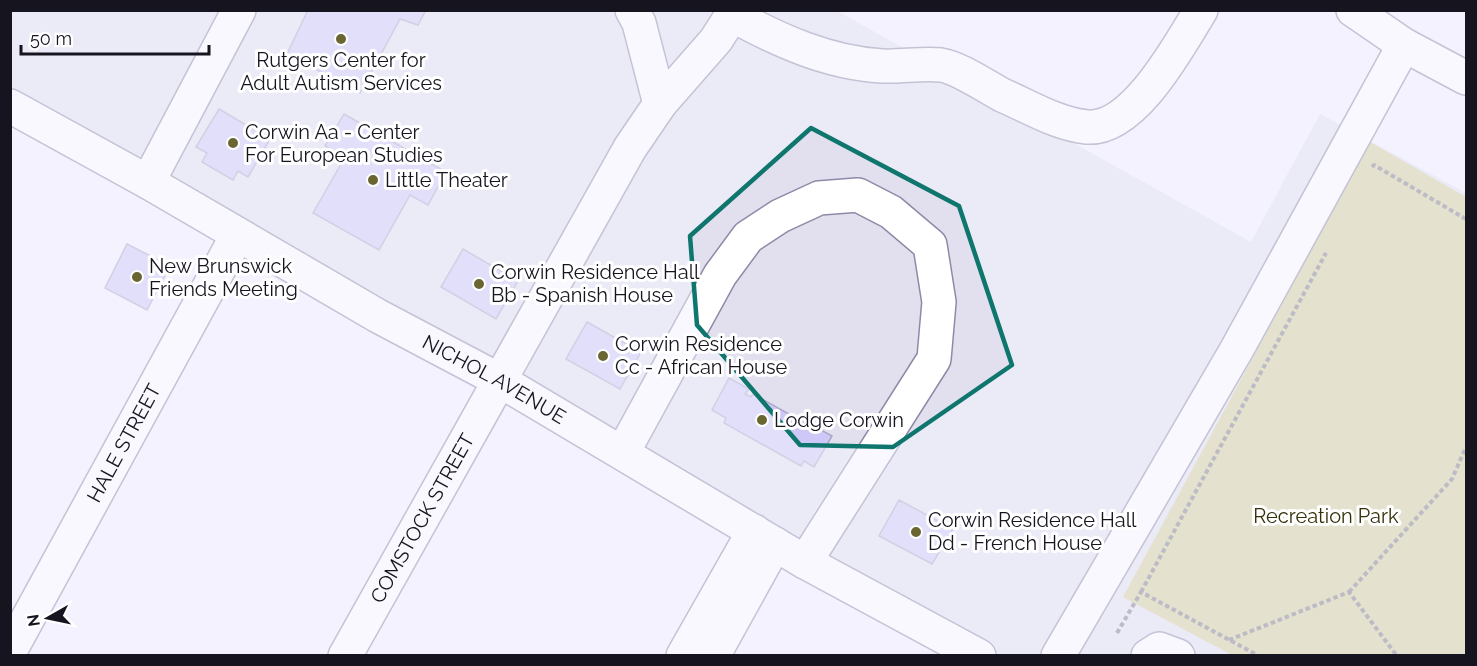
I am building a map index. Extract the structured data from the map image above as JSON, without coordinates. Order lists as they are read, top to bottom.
{
  "streets": {
    "street": ["NICHOL AVENUE", "HALE STREET", "COMSTOCK STREET"]
  },
  "crossings": [
    ["NICHOL AVENUE", "HALE STREET"],
    ["NICHOL AVENUE", "COMSTOCK STREET"]
  ],
  "parks": ["Recreation Park"],
  "places": [
    "Rutgers Center for Adult Autism Services",
    "Corwin Aa - Center For European Studies",
    "Little Theater",
    "New Brunswick Friends Meeting",
    "Corwin Residence Hall Bb - Spanish House",
    "Corwin Residence Cc - African House",
    "Lodge Corwin",
    "Corwin Residence Hall Dd - French House"
  ],
  "scale_bar": "50 m",
  "north": "left"
}
